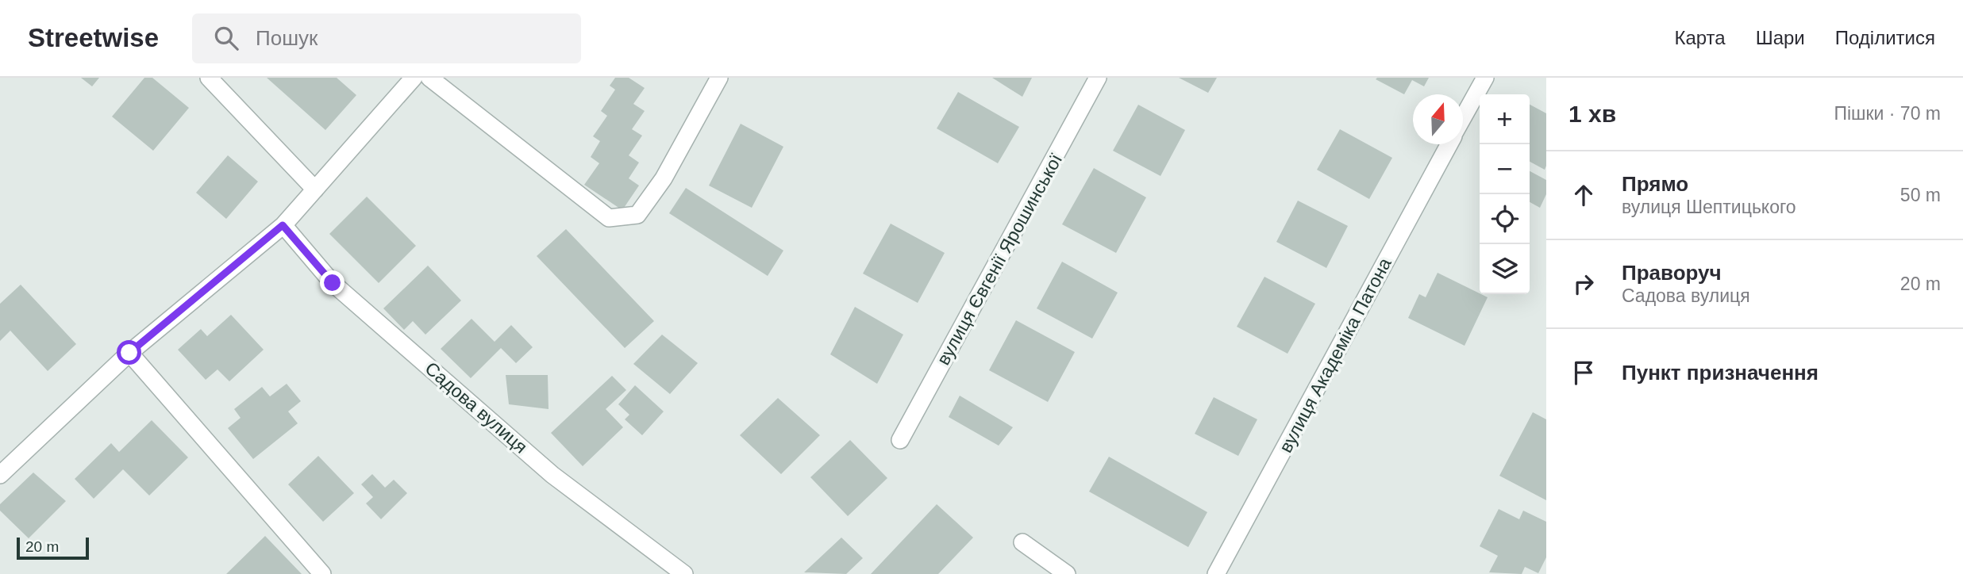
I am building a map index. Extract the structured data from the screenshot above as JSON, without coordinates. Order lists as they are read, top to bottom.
{
  "streets": {
    "street": ["вулиця Євгенії Ярошинської", "вулиця Академіка Патона", "Садова вулиця"]
  },
  "scale_bar": "20 m",
  "north": "top",
  "page": {
    "header": "Streetwise",
    "search": "Пошук",
    "nav": ["Карта", "Шари", "Поділитися"],
    "heading": ["1 хв", "Пішки · 70 m"],
    "map_buttons": ["+", "−"],
    "list": [
      ["Прямо", "вулиця Шептицького", "50 m"],
      ["Праворуч", "Садова вулиця", "20 m"],
      "Пункт призначення"
    ],
    "scale": "20 m"
  }
}
